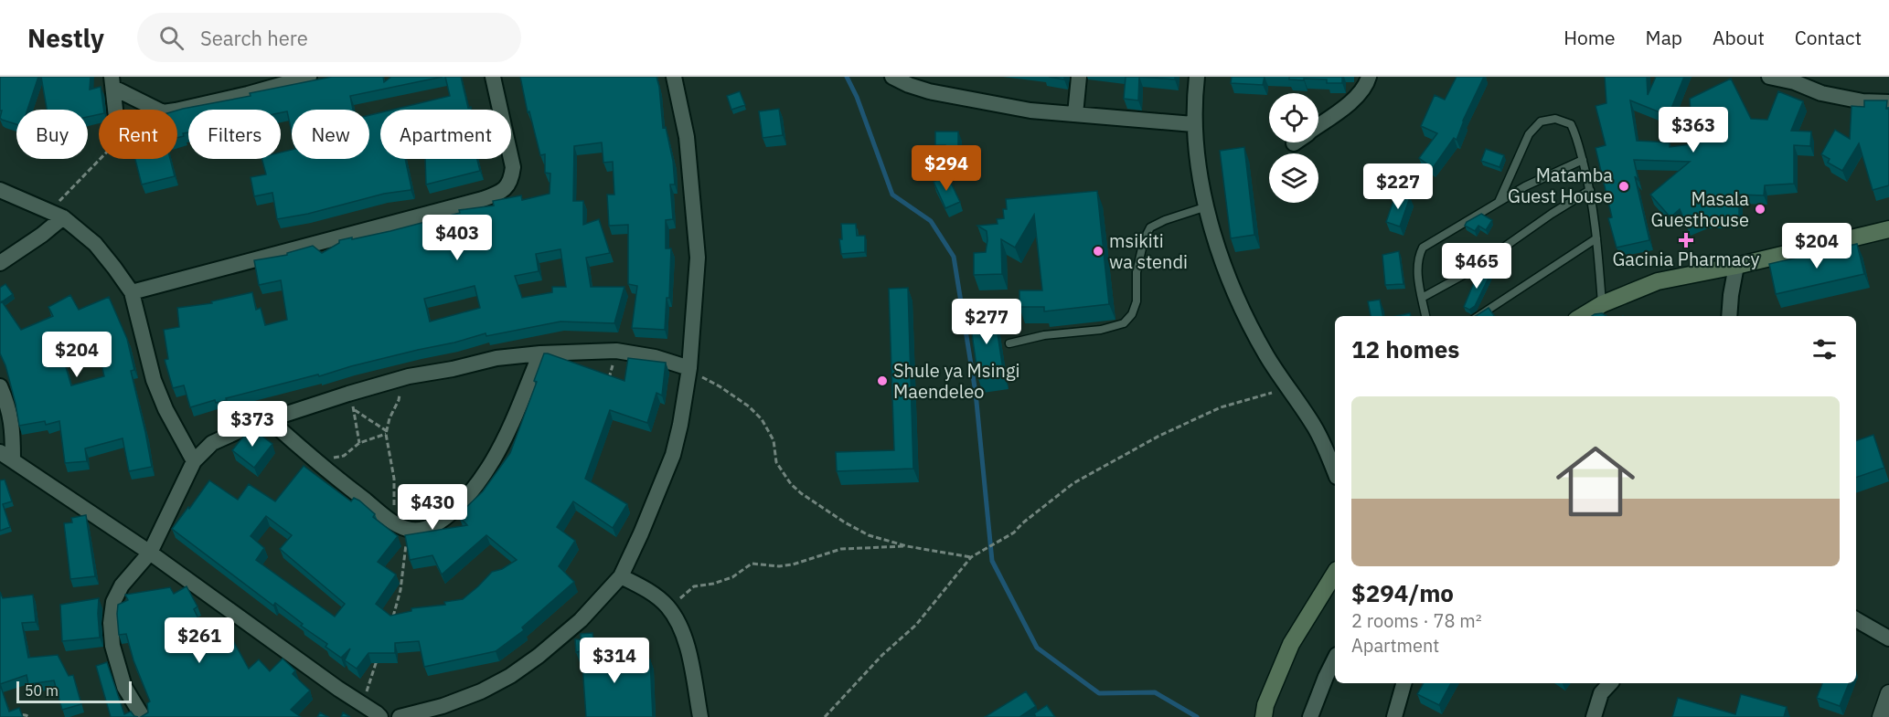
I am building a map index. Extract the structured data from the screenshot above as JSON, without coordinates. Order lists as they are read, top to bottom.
{
  "places": {
    "other": [
      "Matamba Guest House",
      "Masala Guesthouse",
      "msikiti wa stendi",
      "Shule ya Msingi Maendeleo"
    ],
    "health": ["Gacinia Pharmacy"]
  },
  "scale_bar": "50 m",
  "page": {
    "header": "Nestly",
    "search": "Search here",
    "nav": [
      "Home",
      "Map",
      "About",
      "Contact"
    ],
    "price": [
      "$363",
      "$294",
      "$227",
      "$403",
      "$204",
      "$465",
      "$277",
      "$204",
      "$373",
      "$430",
      "$261",
      "$314"
    ],
    "chip": [
      "Buy",
      "Rent",
      "Filters",
      "New",
      "Apartment"
    ],
    "heading": "12 homes",
    "list": [
      {
        "name": "$294/mo",
        "note": "2 rooms · 78 m² · Apartment"
      }
    ],
    "scale": "50 m"
  }
}
